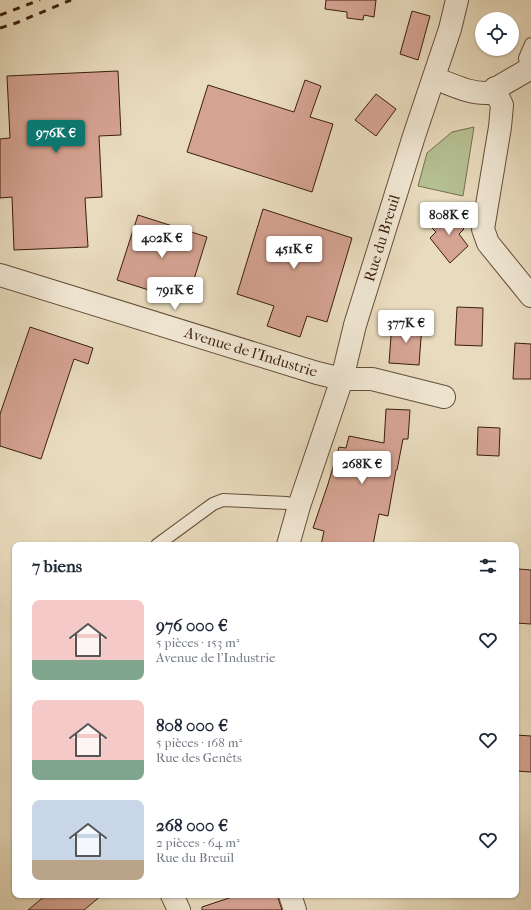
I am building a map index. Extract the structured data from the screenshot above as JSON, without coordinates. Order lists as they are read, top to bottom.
{
  "streets": {
    "street": ["Rue du Breuil", "Avenue de l'Industrie"]
  },
  "crossings": [
    ["Rue du Breuil", "Avenue de l'Industrie"]
  ],
  "page": {
    "price": [
      "976K €",
      "808K €",
      "402K €",
      "451K €",
      "791K €",
      "377K €",
      "268K €"
    ],
    "heading": "7 biens",
    "list": [
      {
        "name": "976 000 €",
        "note": "5 pièces · 153 m² · Avenue de l'Industrie"
      },
      {
        "name": "808 000 €",
        "note": "5 pièces · 168 m² · Rue des Genêts"
      },
      {
        "name": "268 000 €",
        "note": "2 pièces · 64 m² · Rue du Breuil"
      }
    ]
  }
}
